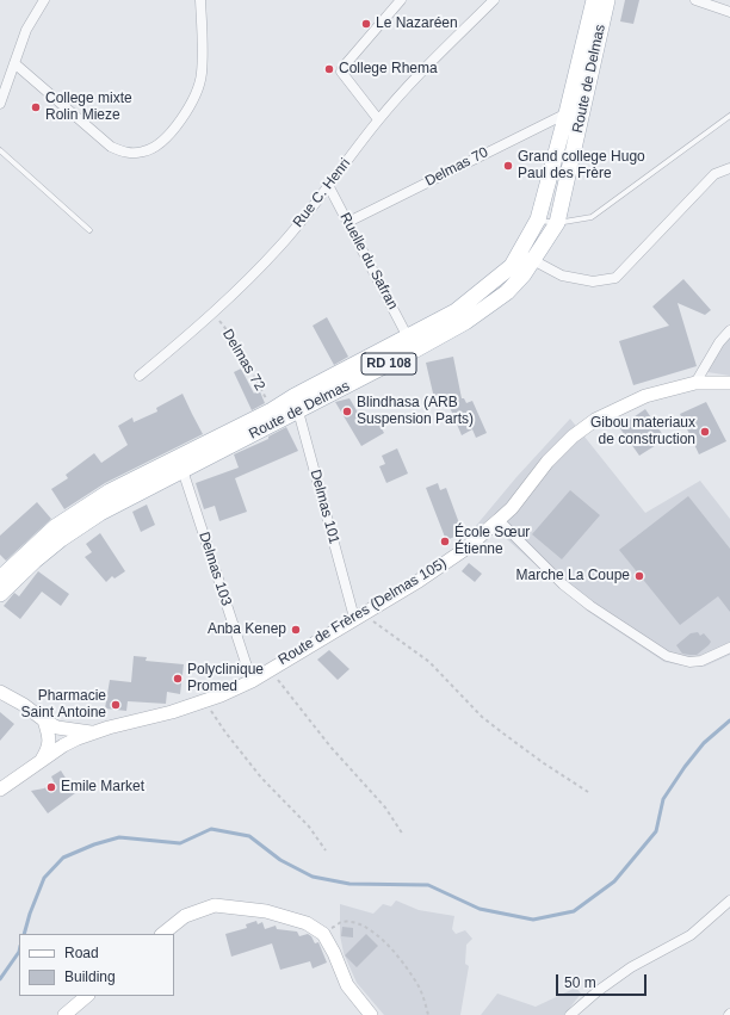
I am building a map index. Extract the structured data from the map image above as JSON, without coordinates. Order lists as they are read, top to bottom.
{
  "streets": {
    "main road": ["Route de Delmas", "RD 108", "Route de Frères (Delmas 105)"],
    "street": [
      "Delmas 70",
      "Rue C. Henri",
      "Ruelle du Safran",
      "Delmas 101",
      "Delmas 103"
    ],
    "path": ["Delmas 72"]
  },
  "crossings": [
    ["Route de Delmas", "Delmas 70"],
    ["Route de Delmas", "Ruelle du Safran"],
    ["Route de Delmas", "Delmas 72"],
    ["Route de Delmas", "Delmas 101"],
    ["Route de Delmas", "Delmas 103"],
    ["Delmas 70", "Ruelle du Safran"],
    ["Rue C. Henri", "Ruelle du Safran"],
    ["Rue C. Henri", "Delmas 72"],
    ["Delmas 101", "Route de Frères (Delmas 105)"],
    ["Delmas 103", "Route de Frères (Delmas 105)"]
  ],
  "places": [
    "Le Nazaréen",
    "College Rhema",
    "College mixte Rolin Mieze",
    "Grand college Hugo Paul des Frère",
    "Blindhasa (ARB Suspension Parts)",
    "Gibou materiaux de construction",
    "École Sœur Étienne",
    "Marche La Coupe",
    "Anba Kenep",
    "Polyclinique Promed",
    "Pharmacie Saint Antoine",
    "Emile Market"
  ],
  "legend": ["Road", "Building"],
  "scale_bar": "50 m"
}
